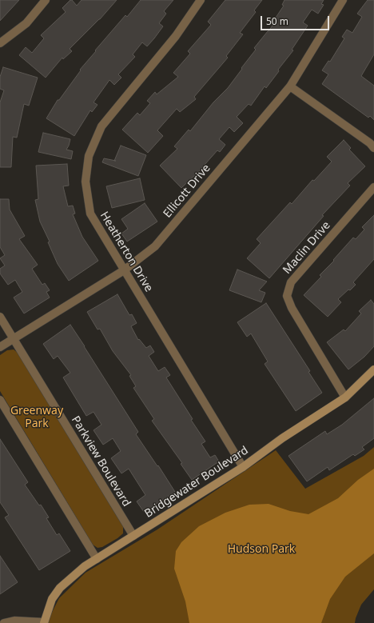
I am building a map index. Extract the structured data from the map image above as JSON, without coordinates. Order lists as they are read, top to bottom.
{
  "streets": {
    "street": [
      "Ellicott Drive",
      "Maclin Drive",
      "Heatherton Drive",
      "Parkview Boulevard",
      "Bridgewater Boulevard"
    ]
  },
  "crossings": [
    ["Ellicott Drive", "Heatherton Drive"],
    ["Ellicott Drive", "Parkview Boulevard"],
    ["Maclin Drive", "Bridgewater Boulevard"],
    ["Heatherton Drive", "Bridgewater Boulevard"],
    ["Parkview Boulevard", "Bridgewater Boulevard"]
  ],
  "parks": ["Greenway Park", "Hudson Park"],
  "scale_bar": "50 m"
}
